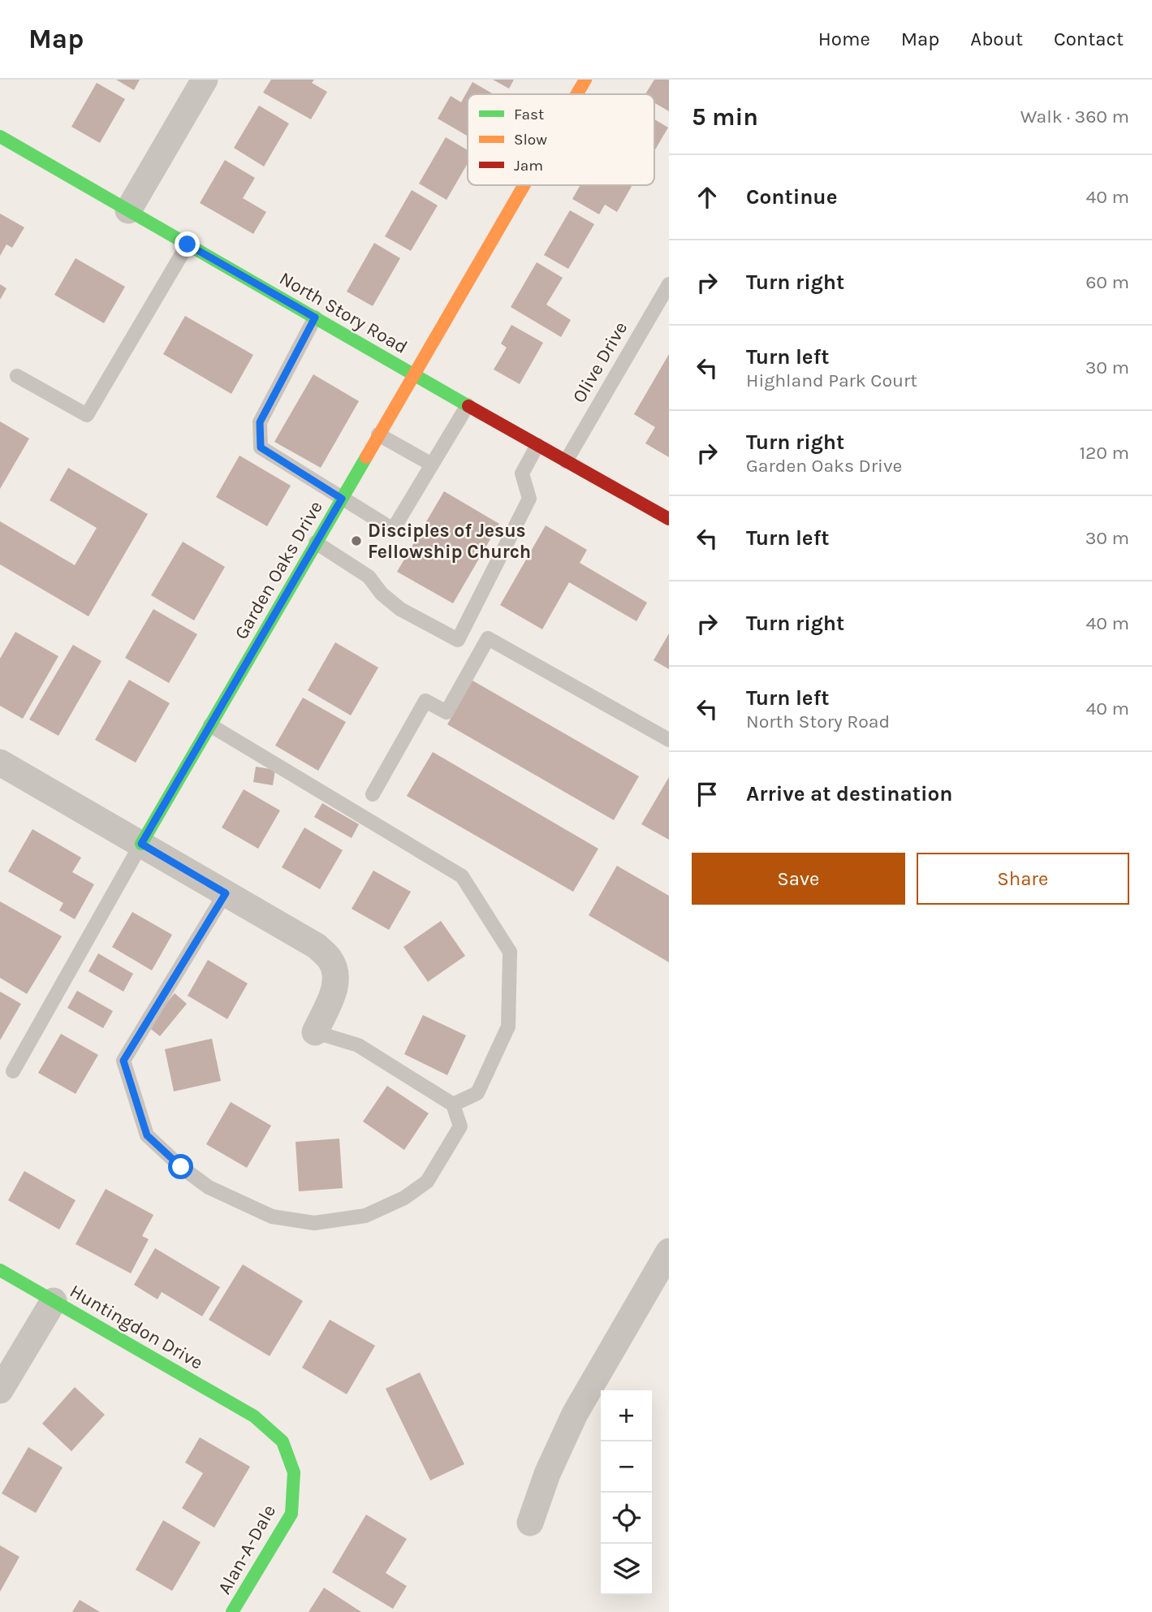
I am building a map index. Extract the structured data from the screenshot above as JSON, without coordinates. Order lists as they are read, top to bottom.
{
  "streets": {
    "street": [
      "North Story Road",
      "Garden Oaks Drive",
      "Huntingdon Drive",
      "Alan-A-Dale"
    ],
    "lane": ["Olive Drive"]
  },
  "crossings": [
    ["North Story Road", "Olive Drive"],
    ["North Story Road", "Garden Oaks Drive"],
    ["Huntingdon Drive", "Alan-A-Dale"]
  ],
  "places": ["Disciples of Jesus Fellowship Church"],
  "legend": ["Fast", "Slow", "Jam"],
  "page": {
    "header": "Map",
    "nav": [
      "Home",
      "Map",
      "About",
      "Contact"
    ],
    "heading": ["5 min", "Walk · 360 m"],
    "list": [
      ["Continue", "40 m"],
      ["Turn right", "60 m"],
      ["Turn left", "Highland Park Court", "30 m"],
      ["Turn right", "Garden Oaks Drive", "120 m"],
      ["Turn left", "30 m"],
      ["Turn right", "40 m"],
      ["Turn left", "North Story Road", "40 m"],
      "Arrive at destination"
    ],
    "buttons": ["Save", "Share"],
    "map_buttons": ["+", "−"]
  }
}
